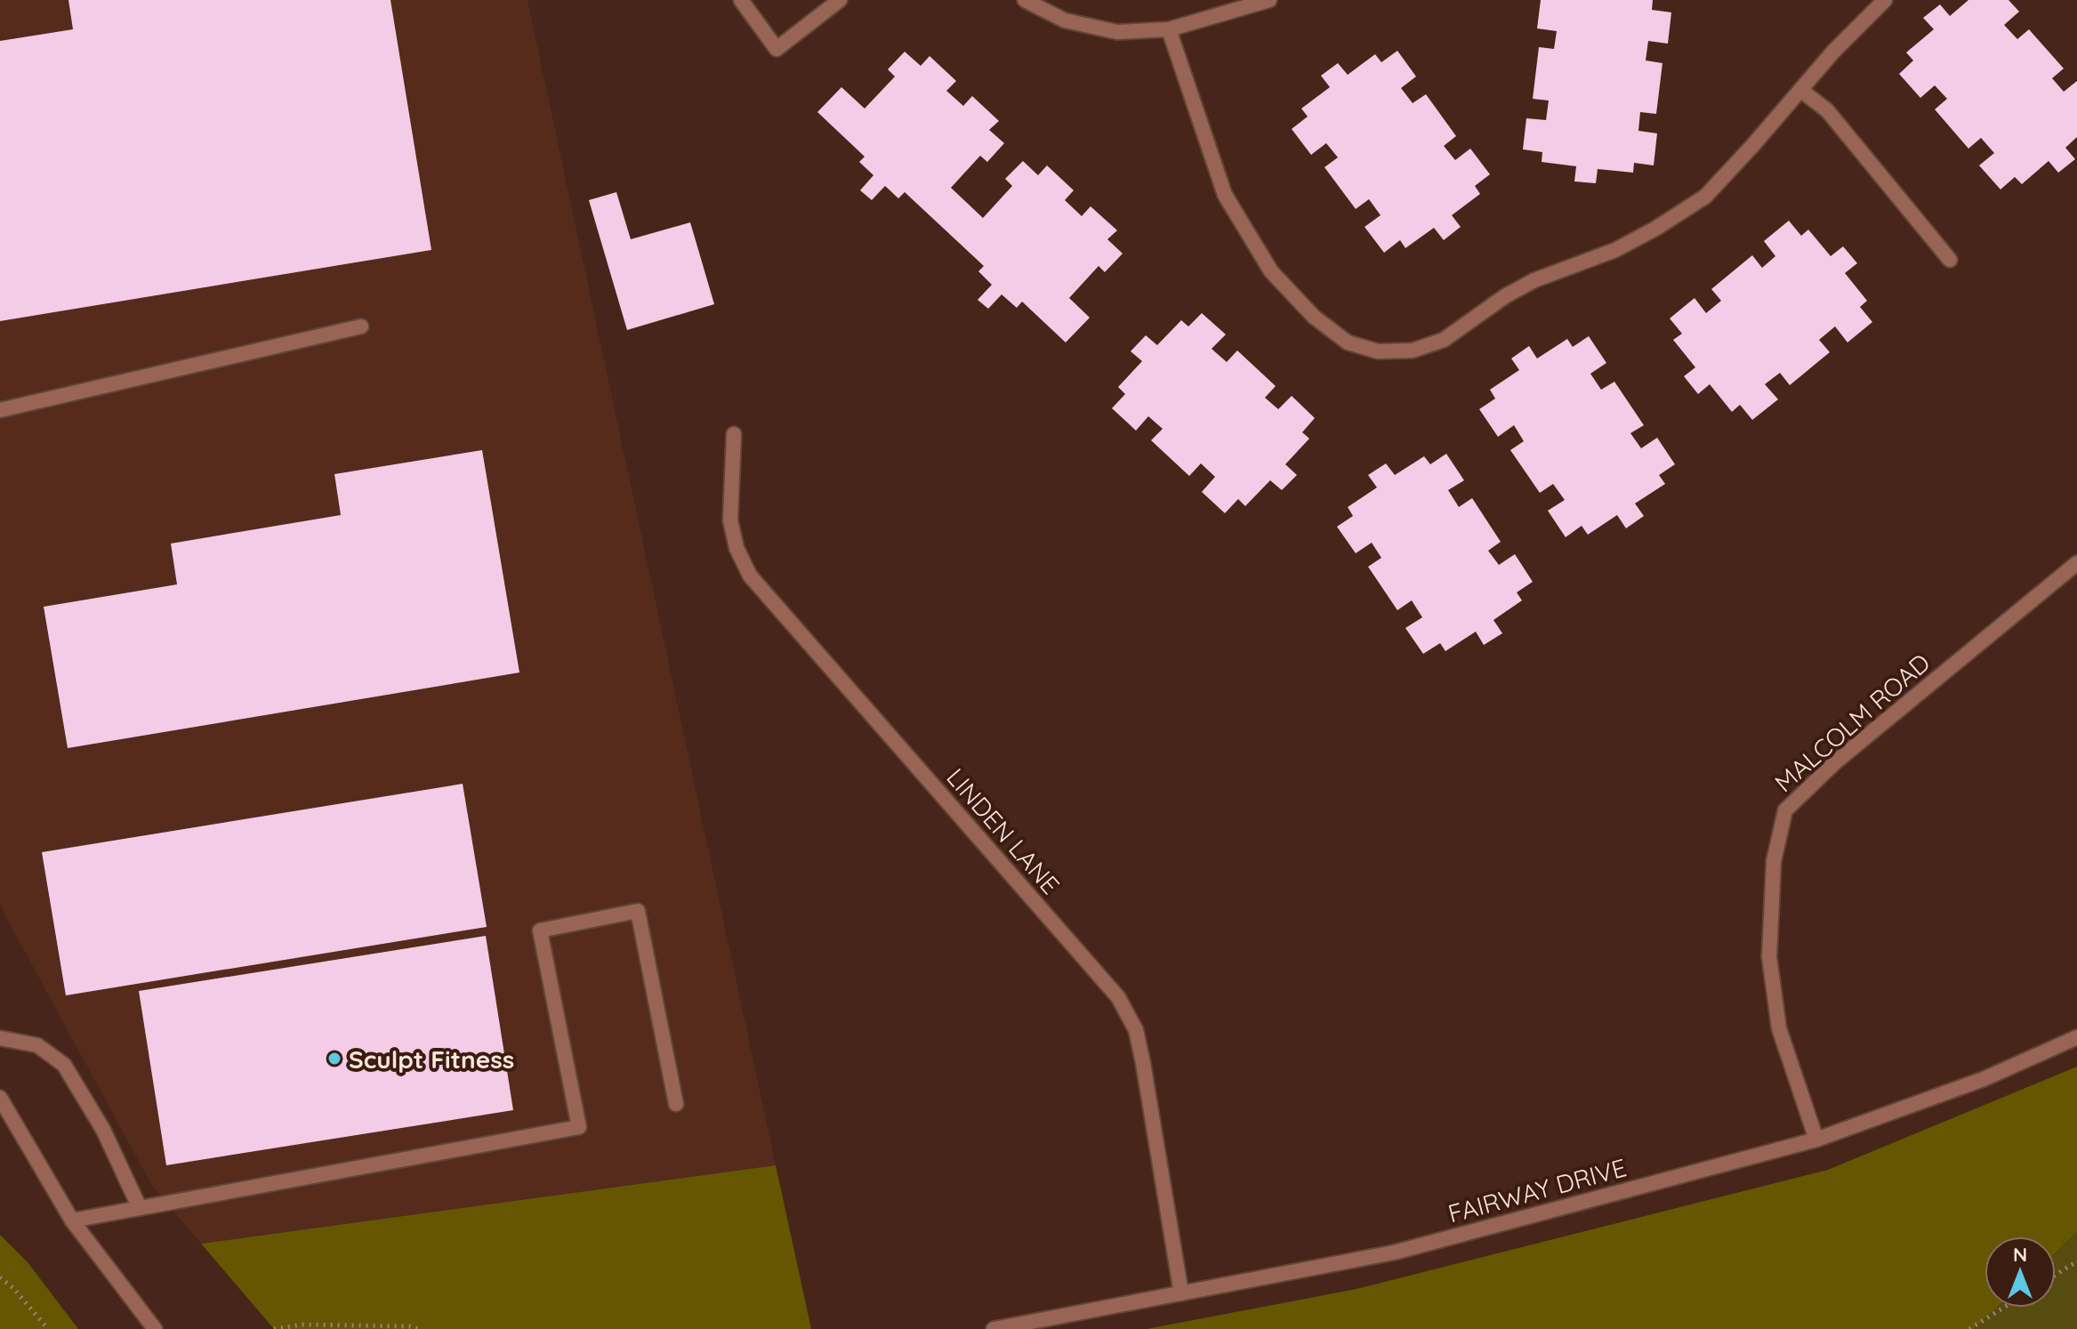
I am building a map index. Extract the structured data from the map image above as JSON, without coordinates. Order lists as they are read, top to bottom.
{
  "streets": {
    "street": ["MALCOLM ROAD", "LINDEN LANE", "FAIRWAY DRIVE"]
  },
  "crossings": [
    ["MALCOLM ROAD", "FAIRWAY DRIVE"],
    ["LINDEN LANE", "FAIRWAY DRIVE"]
  ],
  "places": ["Sculpt Fitness"],
  "north": "top"
}
